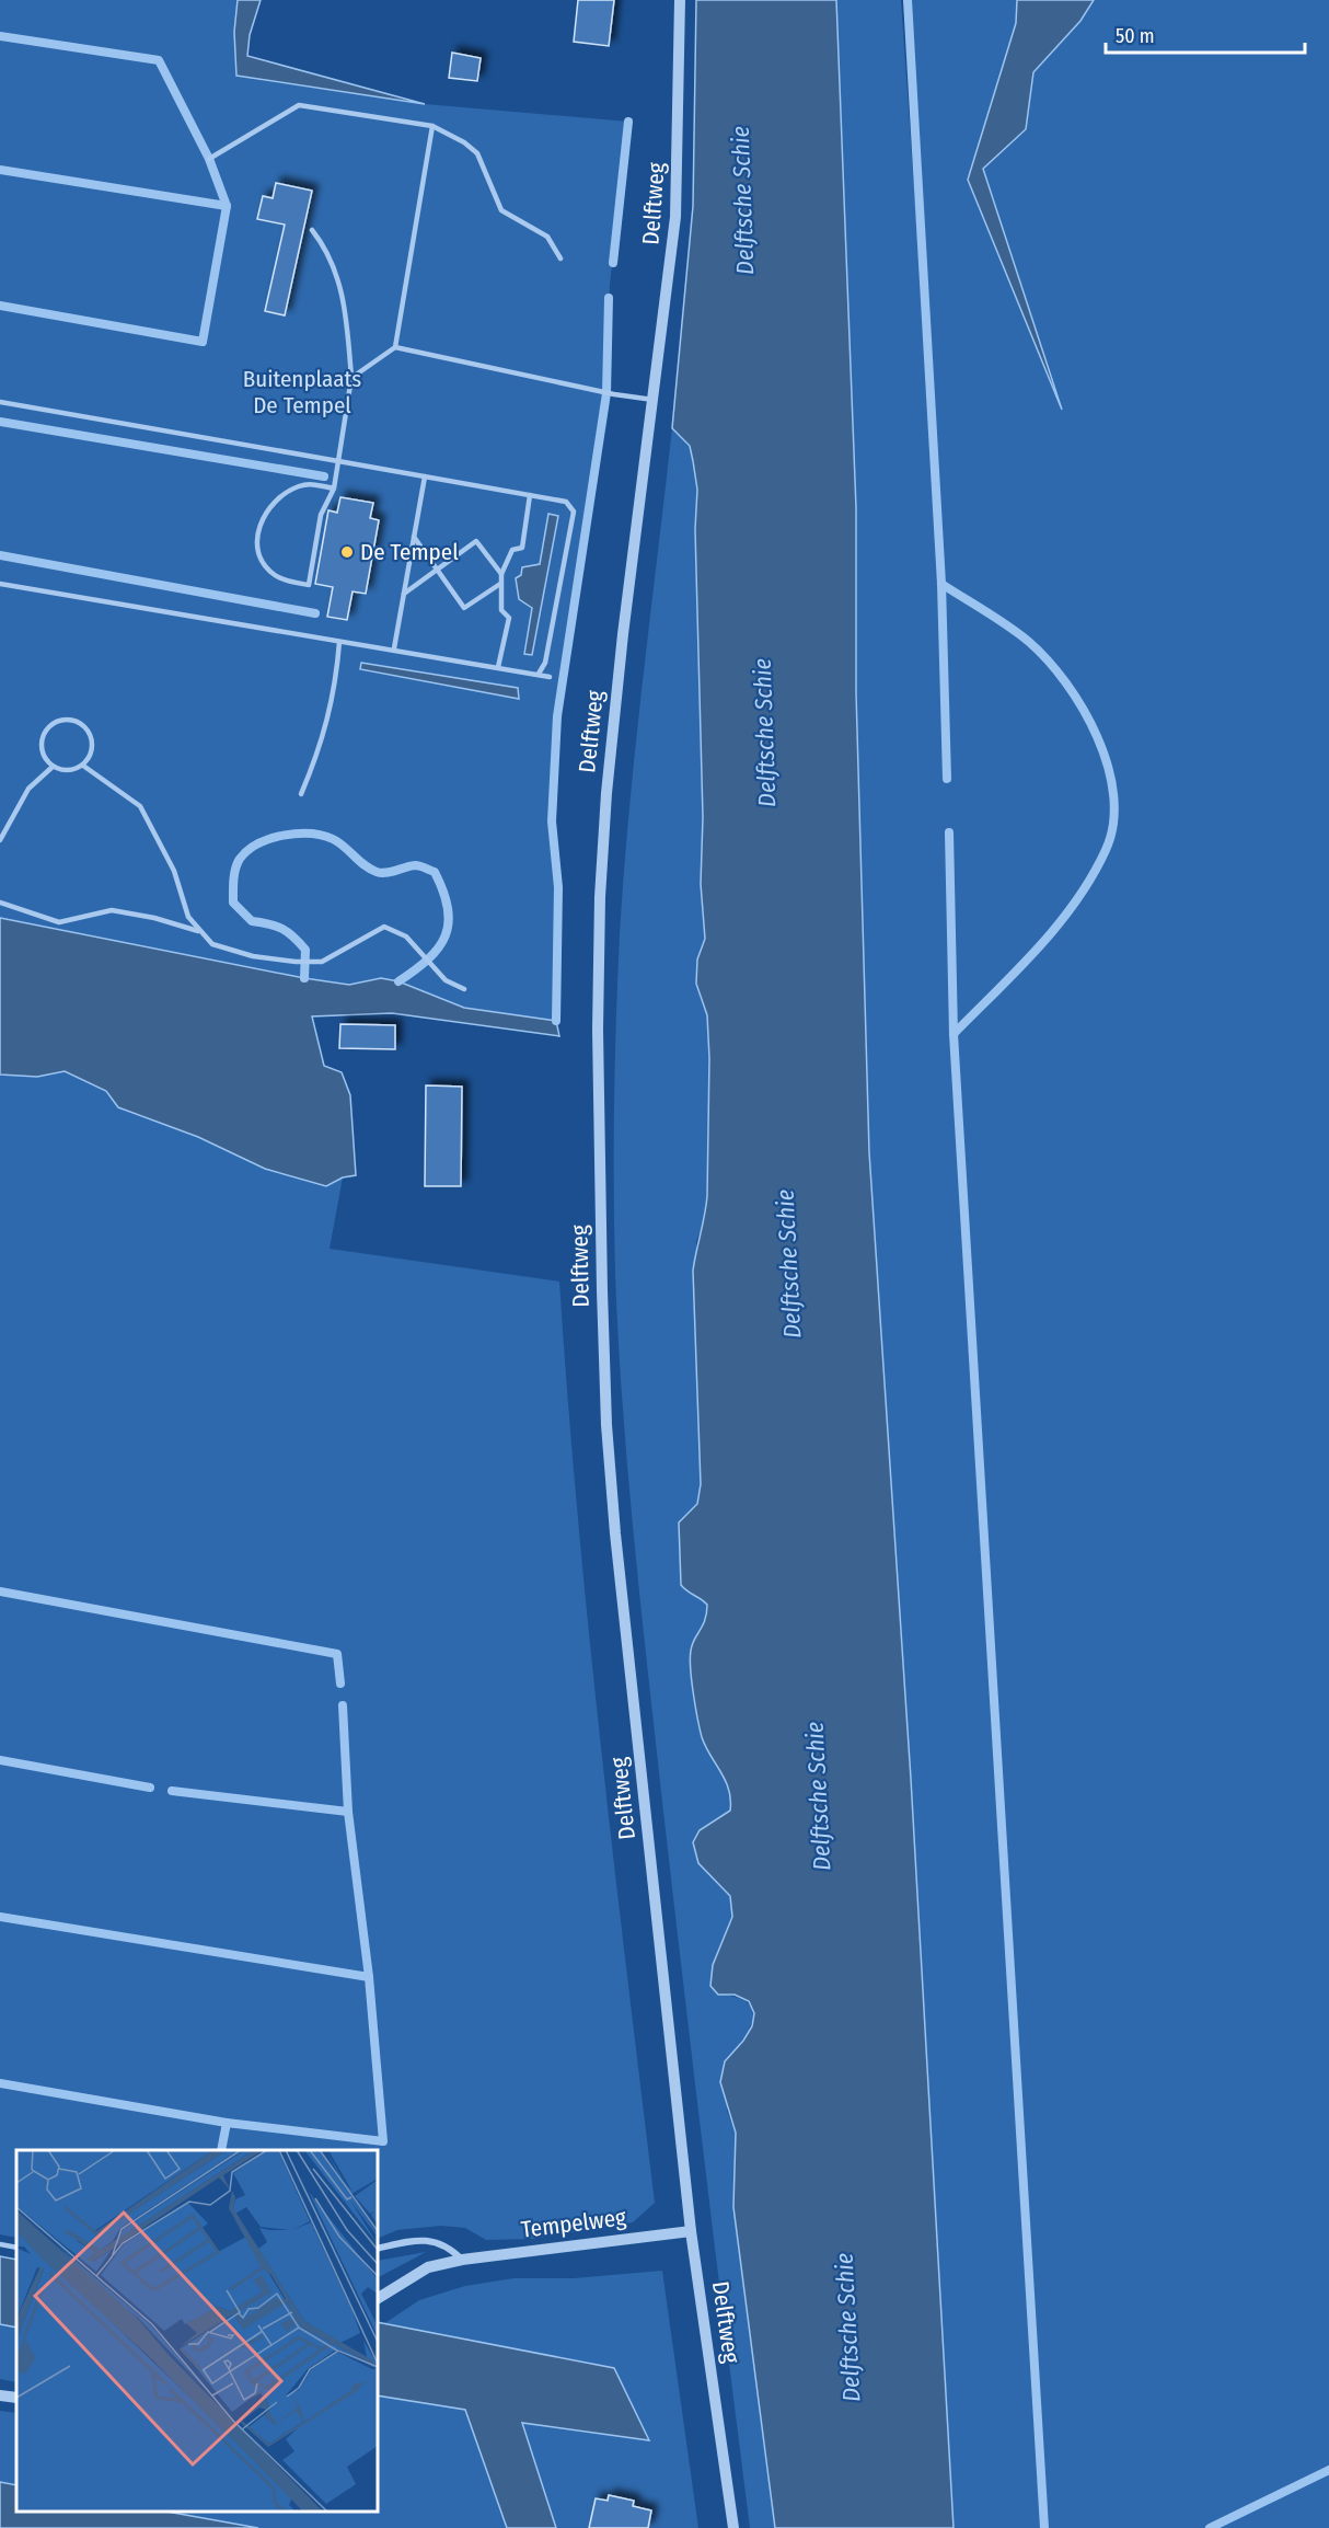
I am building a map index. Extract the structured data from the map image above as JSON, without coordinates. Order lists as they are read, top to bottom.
{
  "streets": {
    "street": ["Delftweg", "Tempelweg"]
  },
  "crossings": [
    ["Delftweg", "Tempelweg"]
  ],
  "water": ["Delftsche Schie"],
  "parks": ["Buitenplaats De Tempel"],
  "places": ["De Tempel"],
  "scale_bar": "50 m"
}
